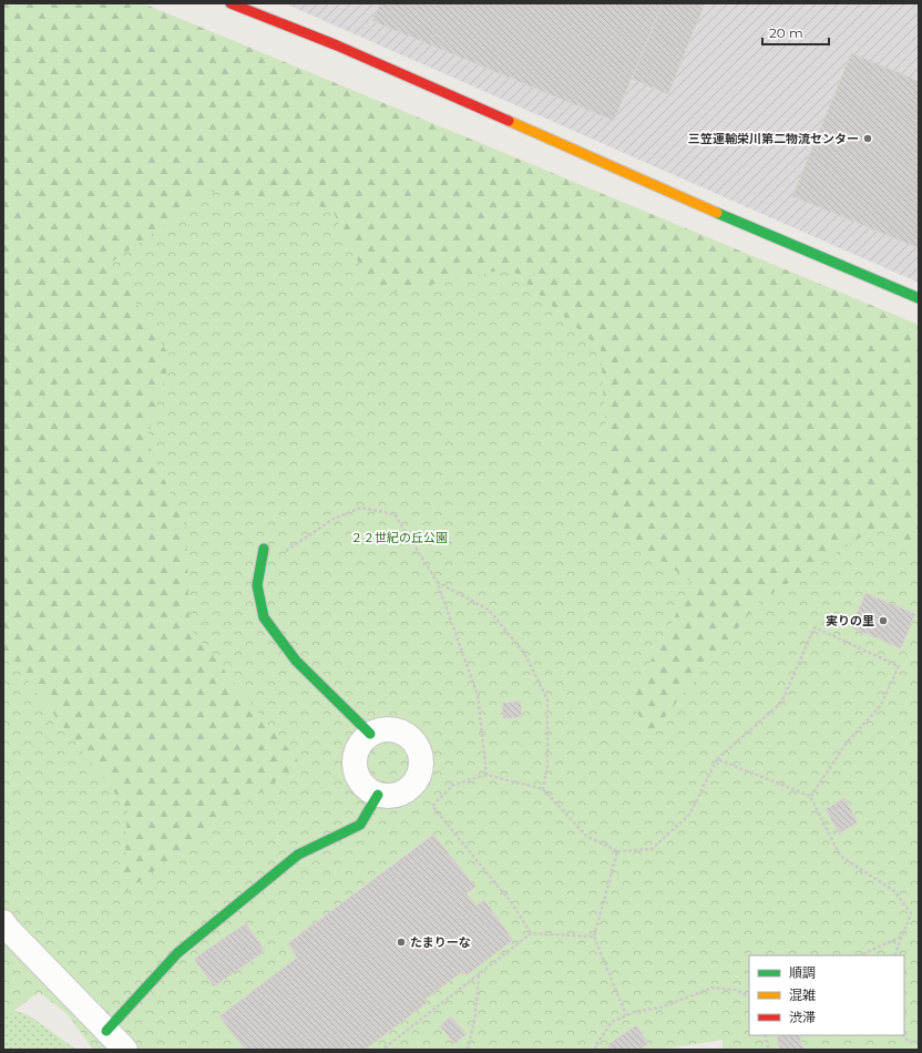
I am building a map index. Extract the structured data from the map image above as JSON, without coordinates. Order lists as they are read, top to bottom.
{
  "parks": ["２２世紀の丘公園"],
  "places": ["三笠運輸栄川第二物流センター", "実りの里", "たまりーな"],
  "legend": ["順調", "混雑", "渋滞"],
  "scale_bar": "20 m"
}
